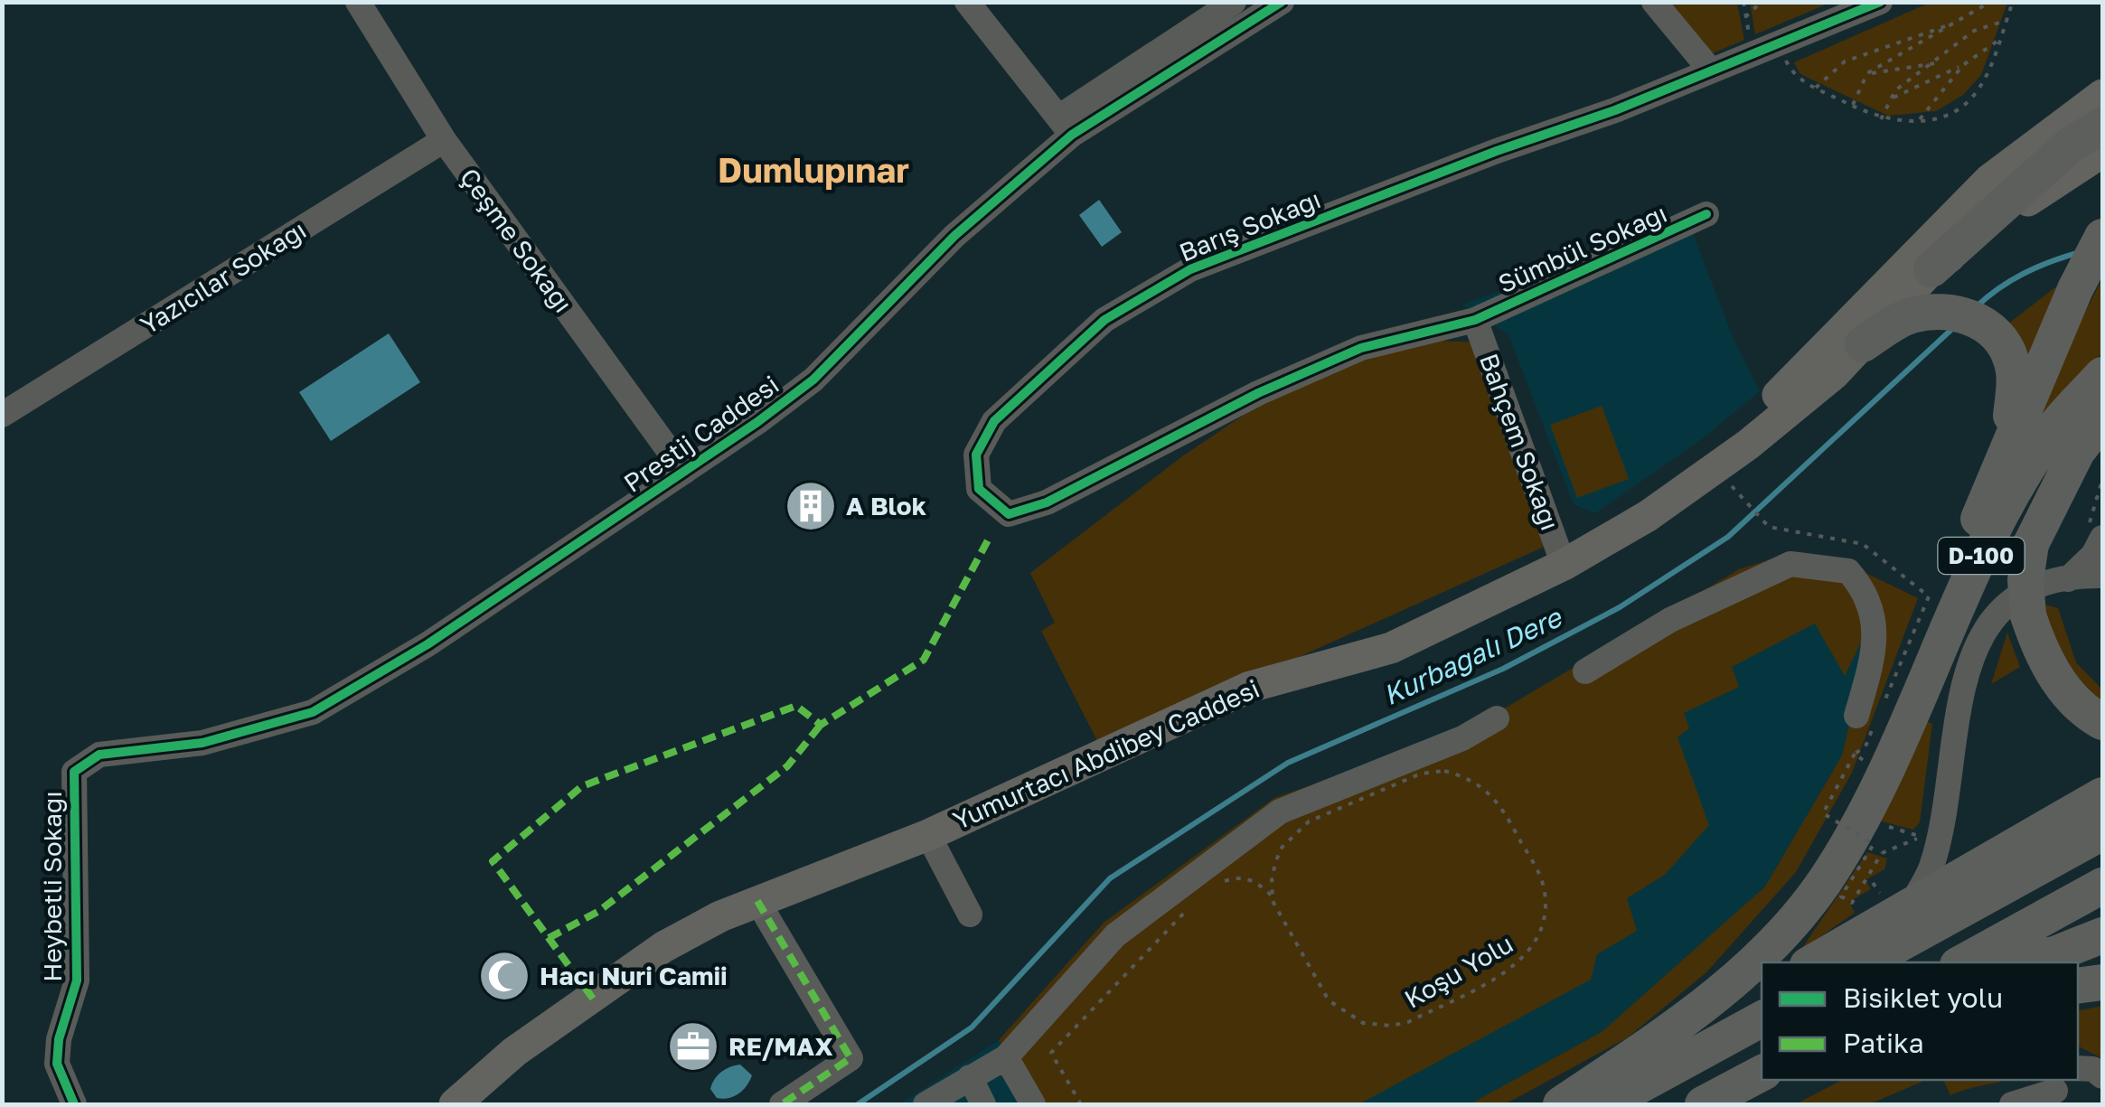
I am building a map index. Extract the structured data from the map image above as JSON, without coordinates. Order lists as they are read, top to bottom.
{
  "streets": {
    "highway": ["D-100"],
    "main road": ["Yumurtacı Abdibey Caddesi"],
    "street": [
      "Barış Sokağı",
      "Çeşme Sokağı",
      "Sümbül Sokağı",
      "Yazıcılar Sokağı",
      "Prestij Caddesi",
      "Bahçem Sokağı",
      "Heybetli Sokağı"
    ],
    "path": ["Koşu Yolu"]
  },
  "crossings": [
    ["Barış Sokağı", "Sümbül Sokağı"],
    ["Barış Sokağı", "Bahçem Sokağı"],
    ["Çeşme Sokağı", "Yazıcılar Sokağı"],
    ["Çeşme Sokağı", "Prestij Caddesi"],
    ["Sümbül Sokağı", "Bahçem Sokağı"],
    ["Prestij Caddesi", "Heybetli Sokağı"],
    ["Bahçem Sokağı", "Yumurtacı Abdibey Caddesi"]
  ],
  "districts": ["Dumlupınar"],
  "water": ["Kurbağalı Dere"],
  "places": {
    "building": ["A Blok"],
    "mosque": ["Hacı Nuri Camii"],
    "office": ["RE/MAX"]
  },
  "legend": ["Bisiklet yolu", "Patika"]
}
